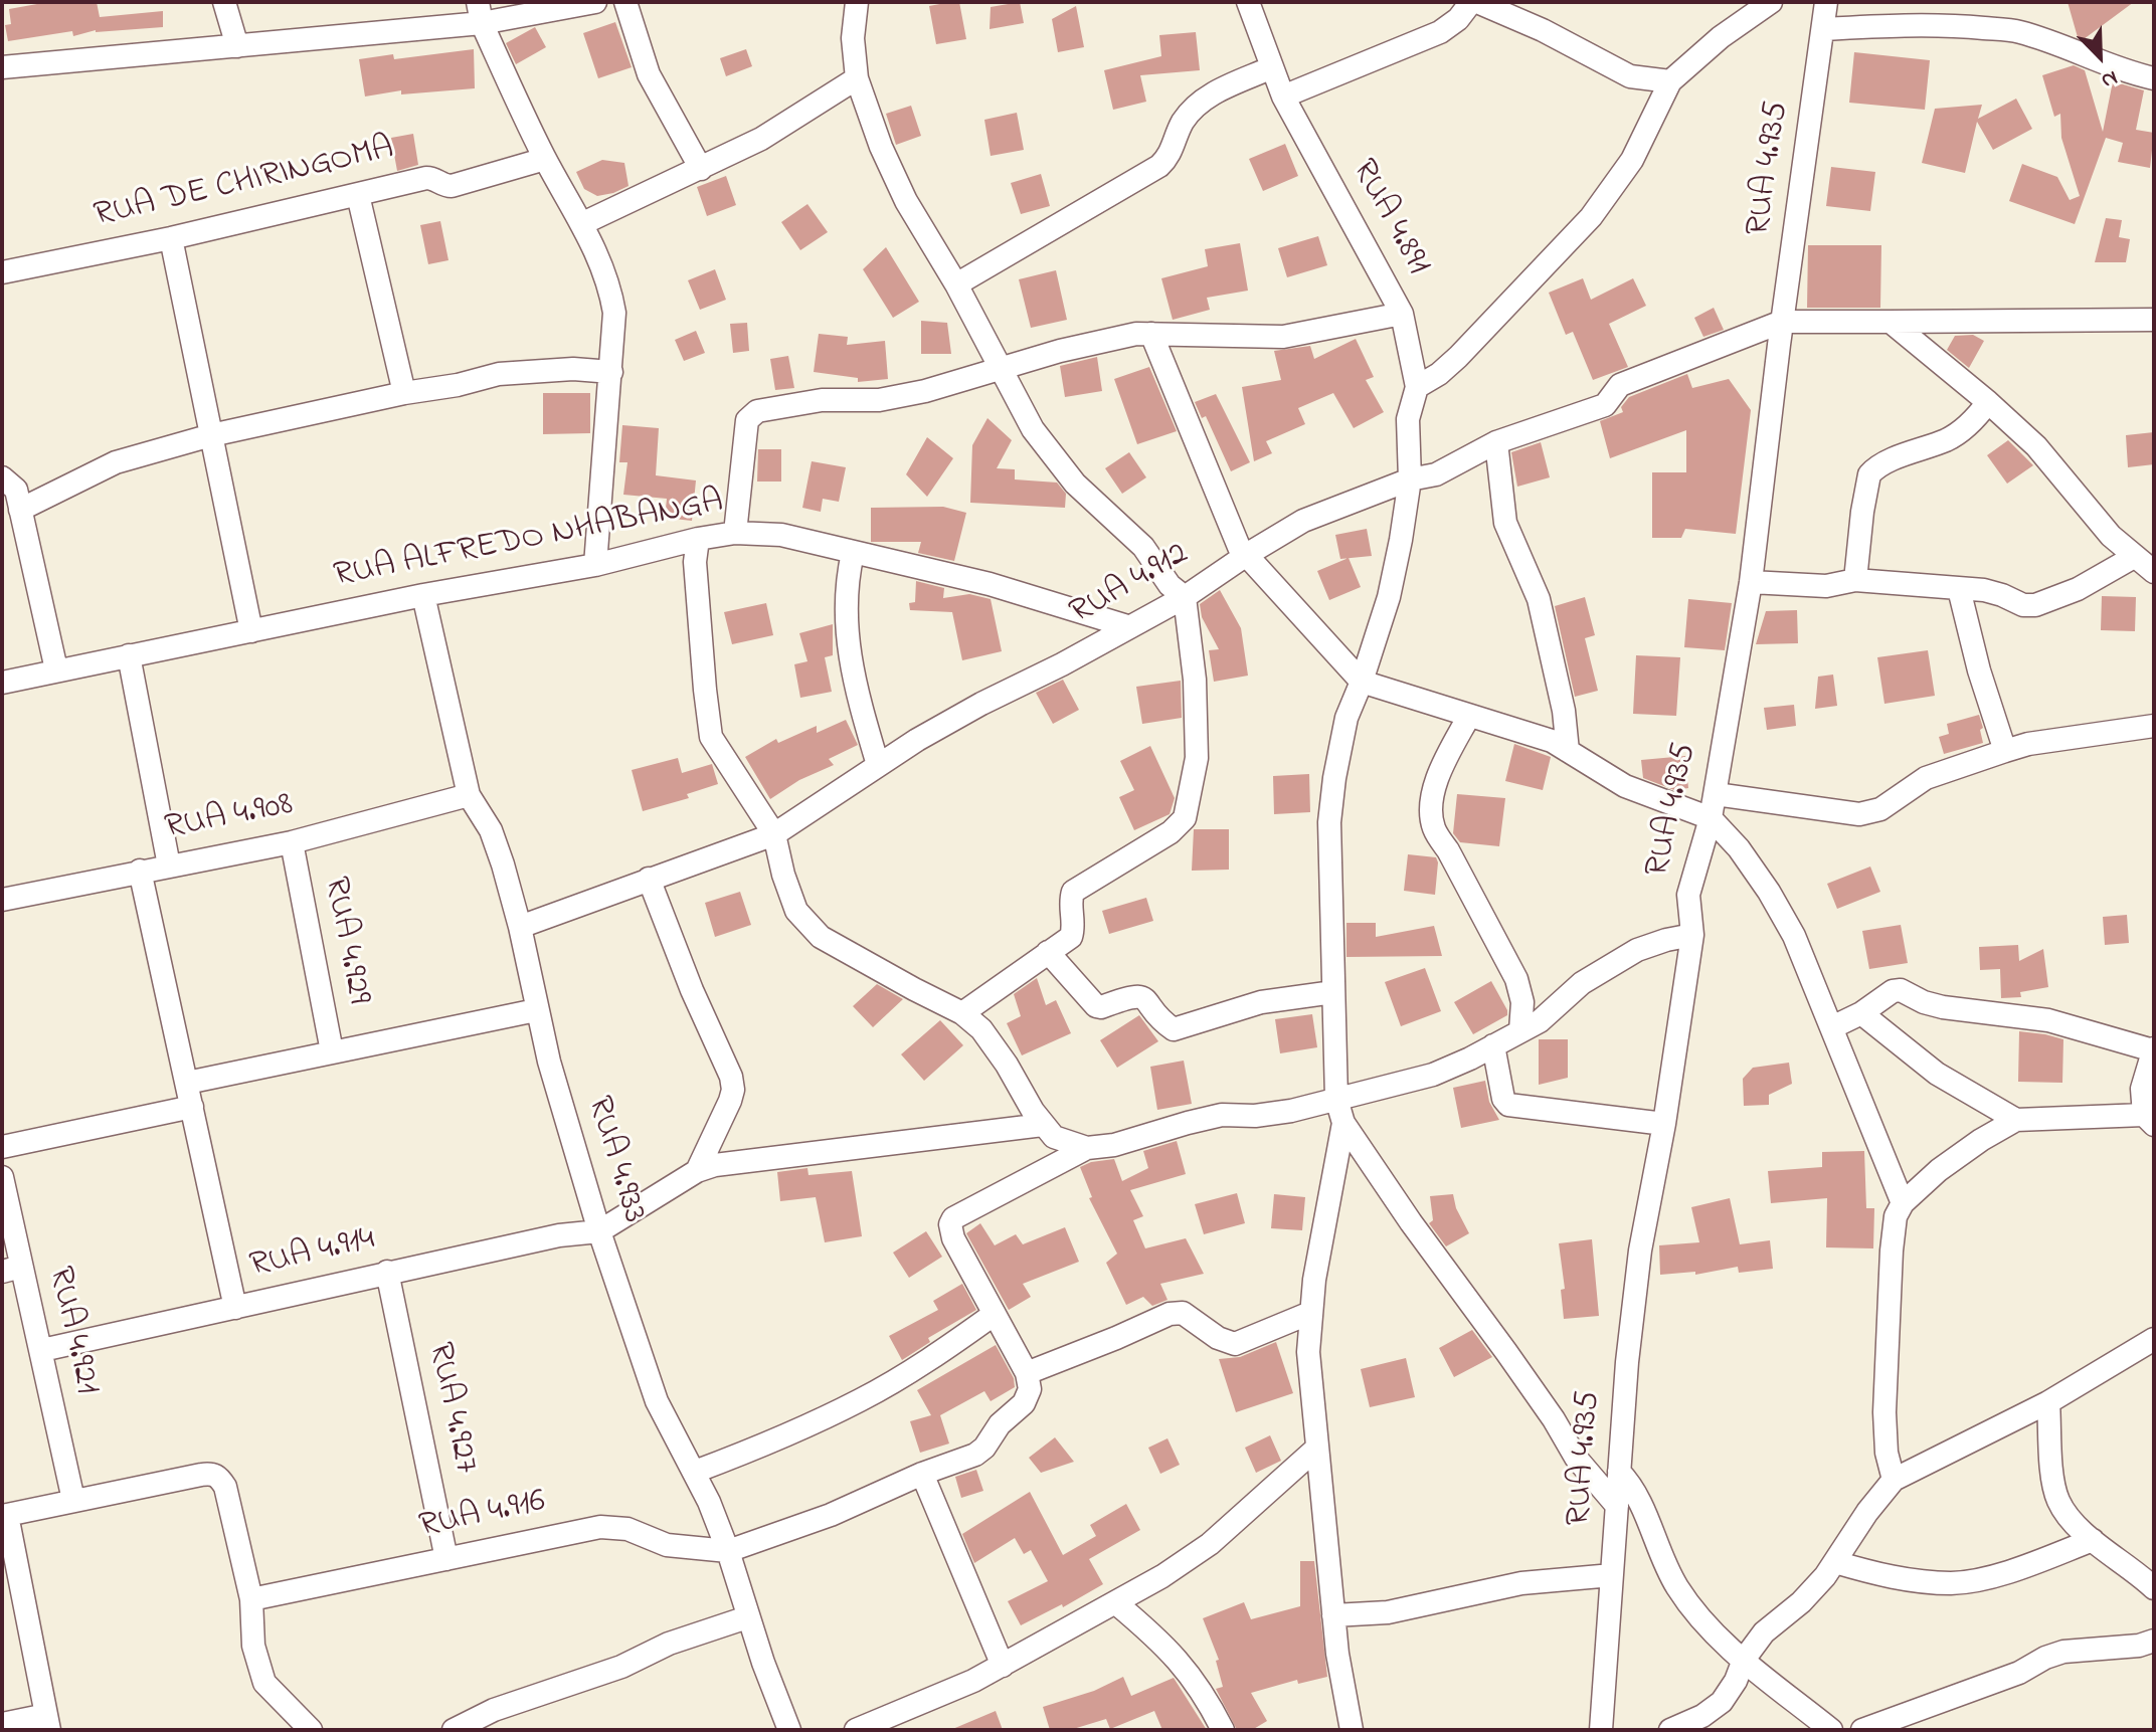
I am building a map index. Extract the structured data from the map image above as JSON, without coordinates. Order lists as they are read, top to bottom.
{
  "streets": {
    "street": [
      "RUA 4.935",
      "RUA DE CHIRINGOMA",
      "RUA 4.891",
      "RUA ALFREDO NHABANGA",
      "RUA 4.912",
      "RUA 4.908",
      "RUA 4.929",
      "RUA 4.933",
      "RUA 4.914",
      "RUA 4.921",
      "RUA 4.927",
      "RUA 4.916"
    ]
  },
  "crossings": [
    ["RUA 4.935", "RUA 4.912"],
    ["RUA 4.891", "RUA 4.912"],
    ["RUA ALFREDO NHABANGA", "RUA 4.912"],
    ["RUA ALFREDO NHABANGA", "RUA 4.933"],
    ["RUA 4.912", "RUA 4.933"],
    ["RUA 4.908", "RUA 4.929"],
    ["RUA 4.908", "RUA 4.933"],
    ["RUA 4.933", "RUA 4.914"],
    ["RUA 4.933", "RUA 4.916"],
    ["RUA 4.914", "RUA 4.921"],
    ["RUA 4.914", "RUA 4.927"],
    ["RUA 4.927", "RUA 4.916"]
  ],
  "north": "bottom right"
}
